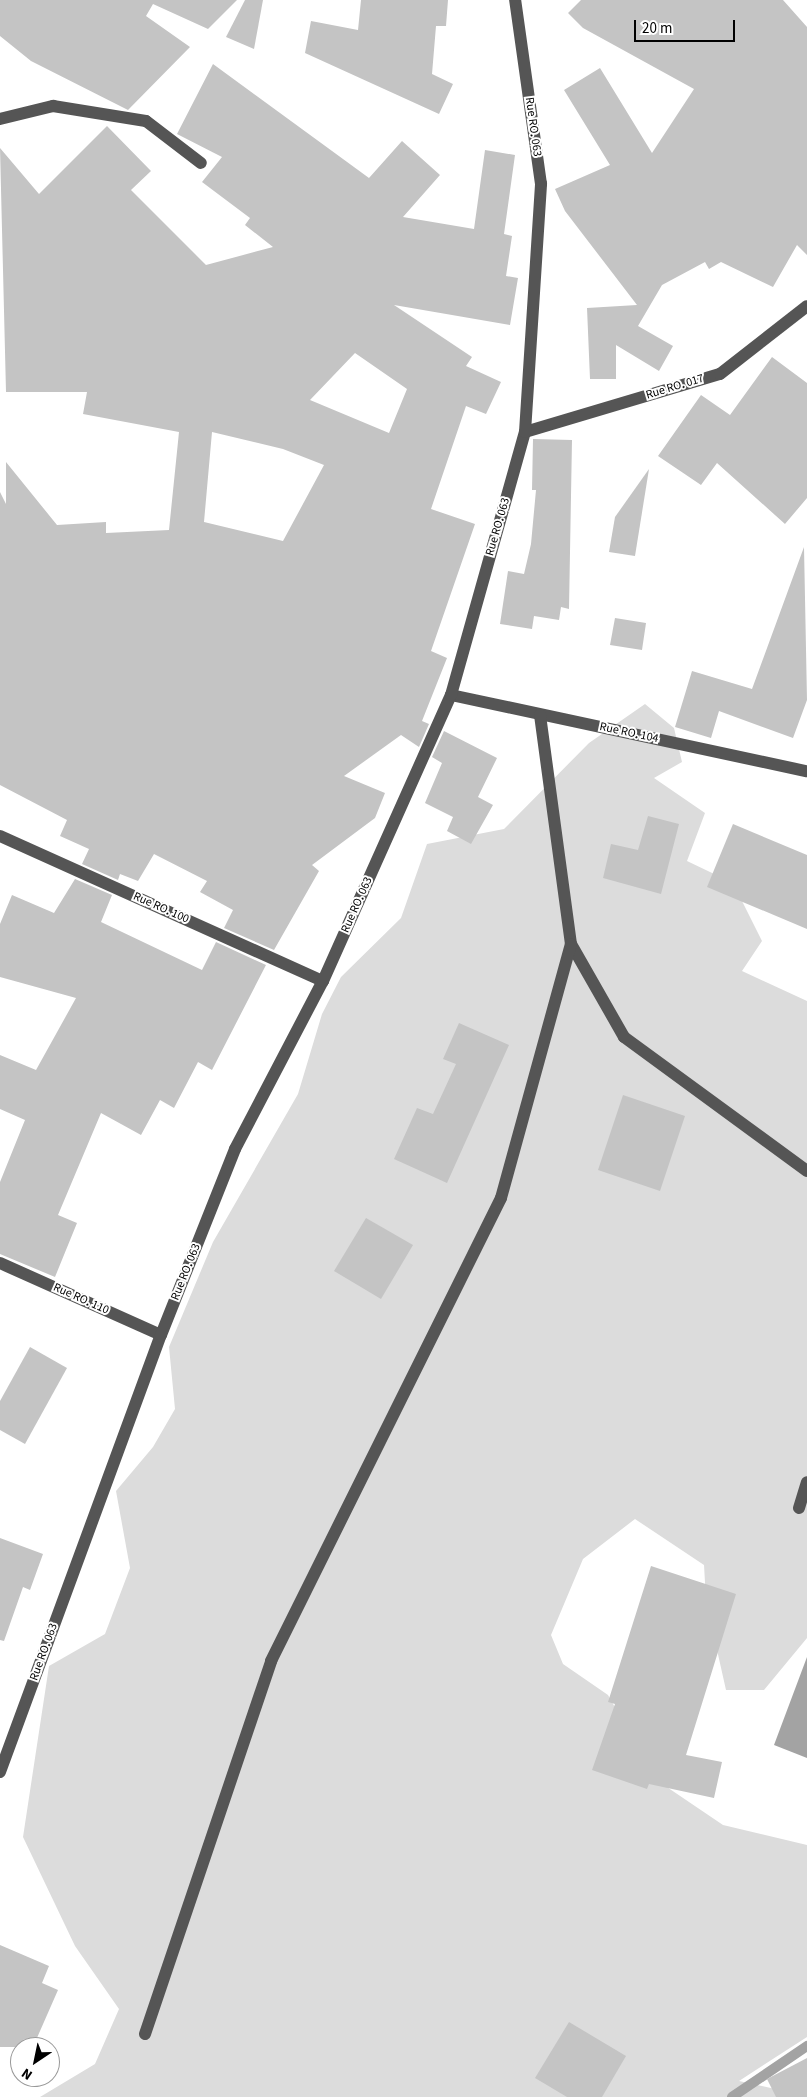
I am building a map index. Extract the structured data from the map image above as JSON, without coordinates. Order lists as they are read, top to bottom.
{
  "streets": {
    "street": [
      "Rue RO. 063",
      "Rue RO. 017",
      "Rue RO. 104",
      "Rue RO. 100",
      "Rue RO. 110"
    ]
  },
  "crossings": [
    ["Rue RO. 063", "Rue RO. 017"],
    ["Rue RO. 063", "Rue RO. 104"],
    ["Rue RO. 063", "Rue RO. 100"],
    ["Rue RO. 063", "Rue RO. 110"]
  ],
  "scale_bar": "20 m",
  "north": "bottom left"
}
